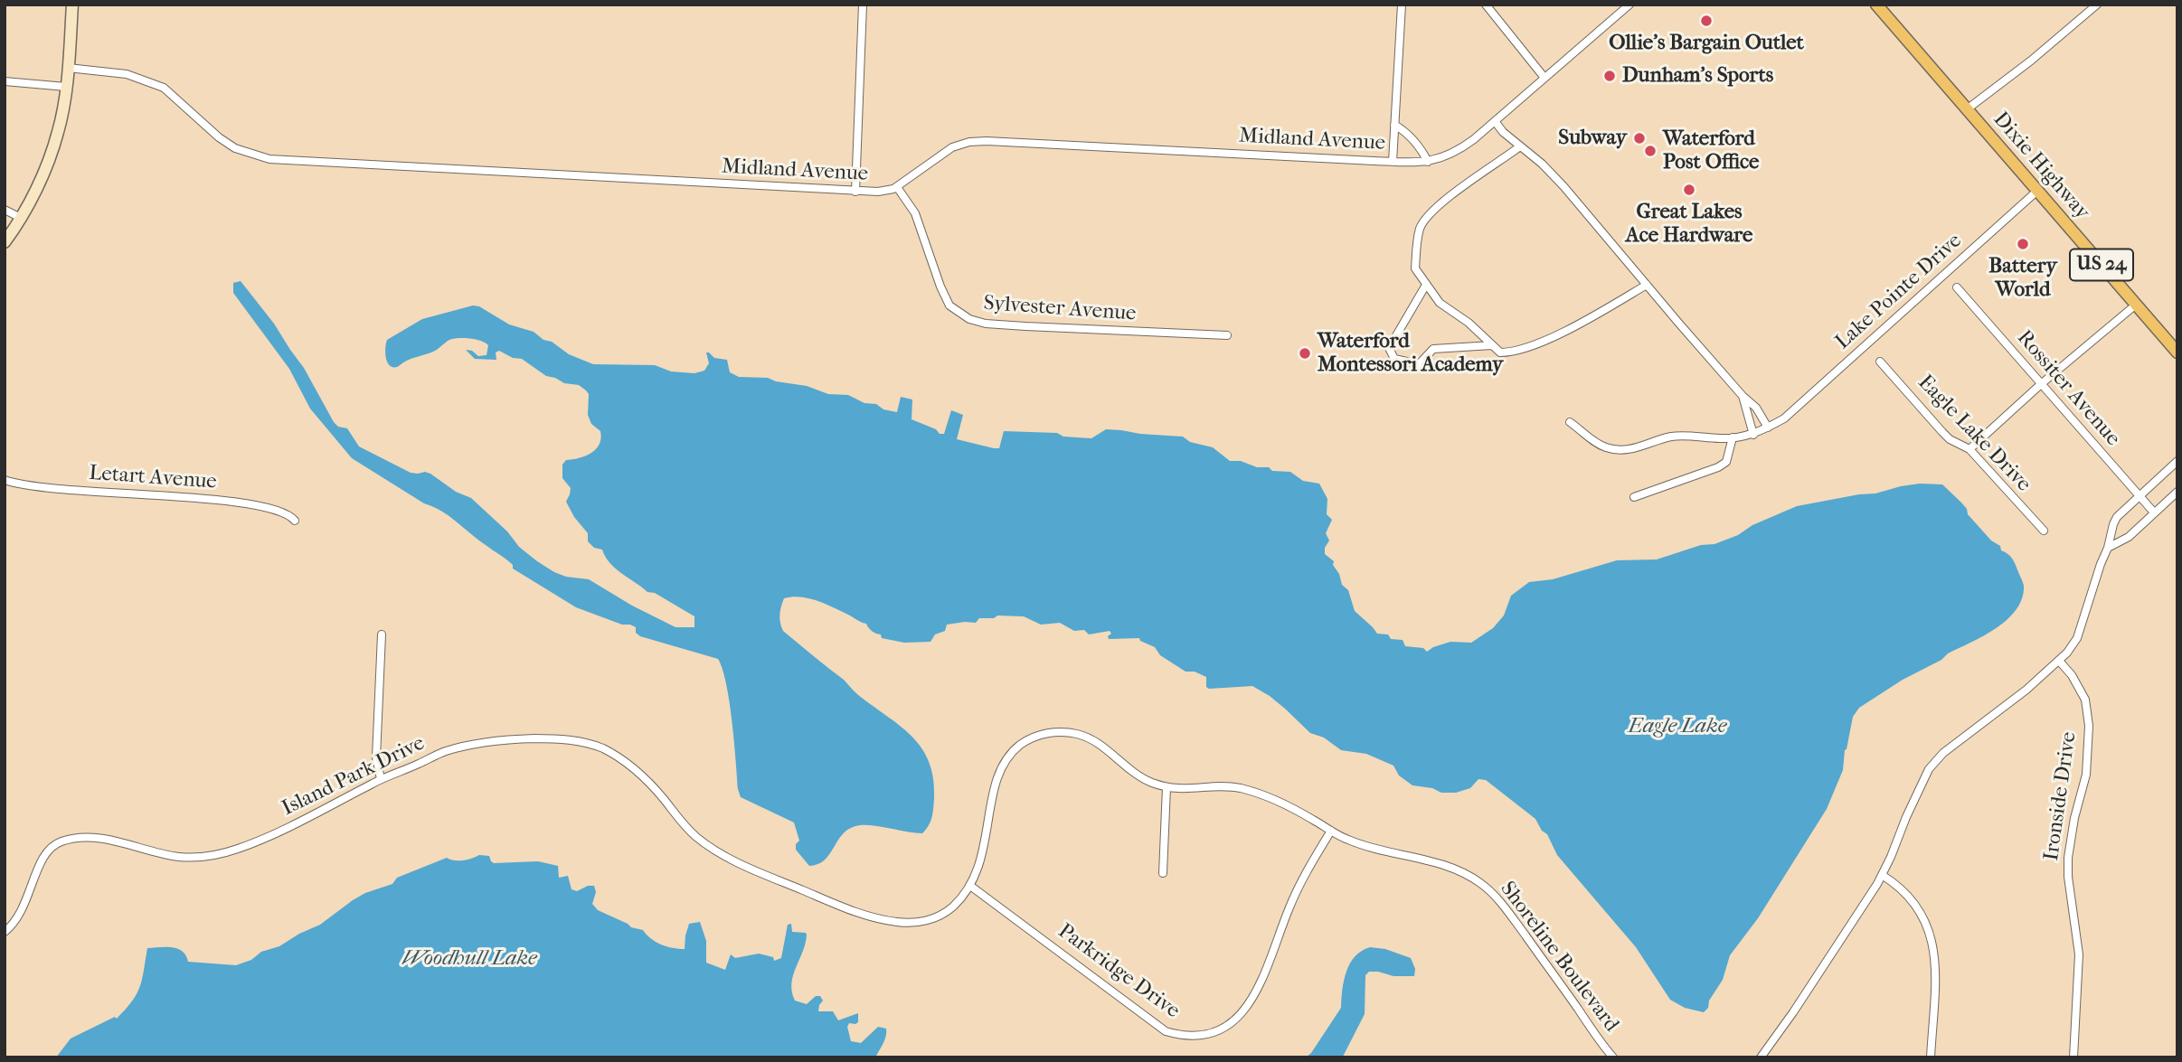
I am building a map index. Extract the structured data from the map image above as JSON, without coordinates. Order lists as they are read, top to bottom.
{
  "streets": {
    "main road": ["Dixie Highway", "US 24"],
    "street": [
      "Midland Avenue",
      "Lake Pointe Drive",
      "Sylvester Avenue",
      "Rossiter Avenue",
      "Eagle Lake Drive",
      "Letart Avenue",
      "Island Park Drive",
      "Ironside Drive",
      "Shoreline Boulevard",
      "Parkridge Drive"
    ]
  },
  "crossings": [
    ["Midland Avenue", "Sylvester Avenue"],
    ["Dixie Highway", "Lake Pointe Drive"],
    ["Island Park Drive", "Shoreline Boulevard"],
    ["Island Park Drive", "Parkridge Drive"],
    ["Shoreline Boulevard", "Parkridge Drive"]
  ],
  "water": ["Eagle Lake", "Woodhull Lake"],
  "places": [
    "Ollie's Bargain Outlet",
    "Dunham's Sports",
    "Subway",
    "Waterford Post Office",
    "Great Lakes Ace Hardware",
    "Battery World",
    "Waterford Montessori Academy"
  ]
}
